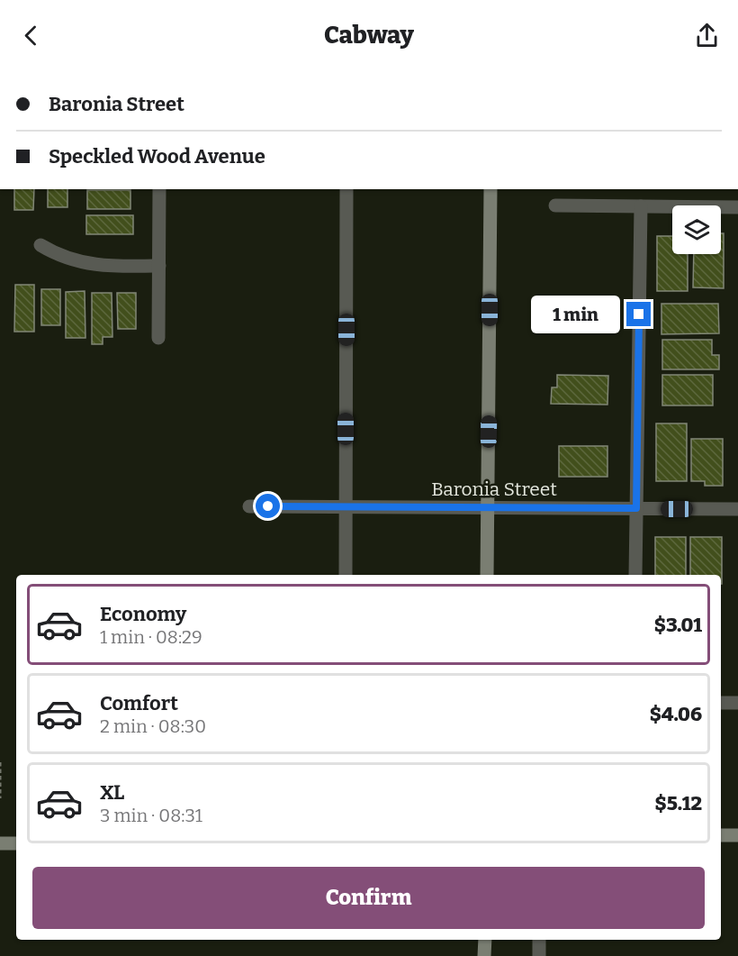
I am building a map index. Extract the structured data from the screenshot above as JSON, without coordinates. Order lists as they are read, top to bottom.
{
  "streets": {
    "street": ["Baronia Street"]
  },
  "page": {
    "header": "Cabway",
    "banner": ["Baronia Street", "Speckled Wood Avenue"],
    "bubble": "1 min",
    "list": [
      {
        "name": "Economy",
        "note": "1 min · 08:29",
        "value": "$3.01"
      },
      {
        "name": "Comfort",
        "note": "2 min · 08:30",
        "value": "$4.06"
      },
      {
        "name": "XL",
        "note": "3 min · 08:31",
        "value": "$5.12"
      }
    ],
    "buttons": "Confirm"
  }
}
